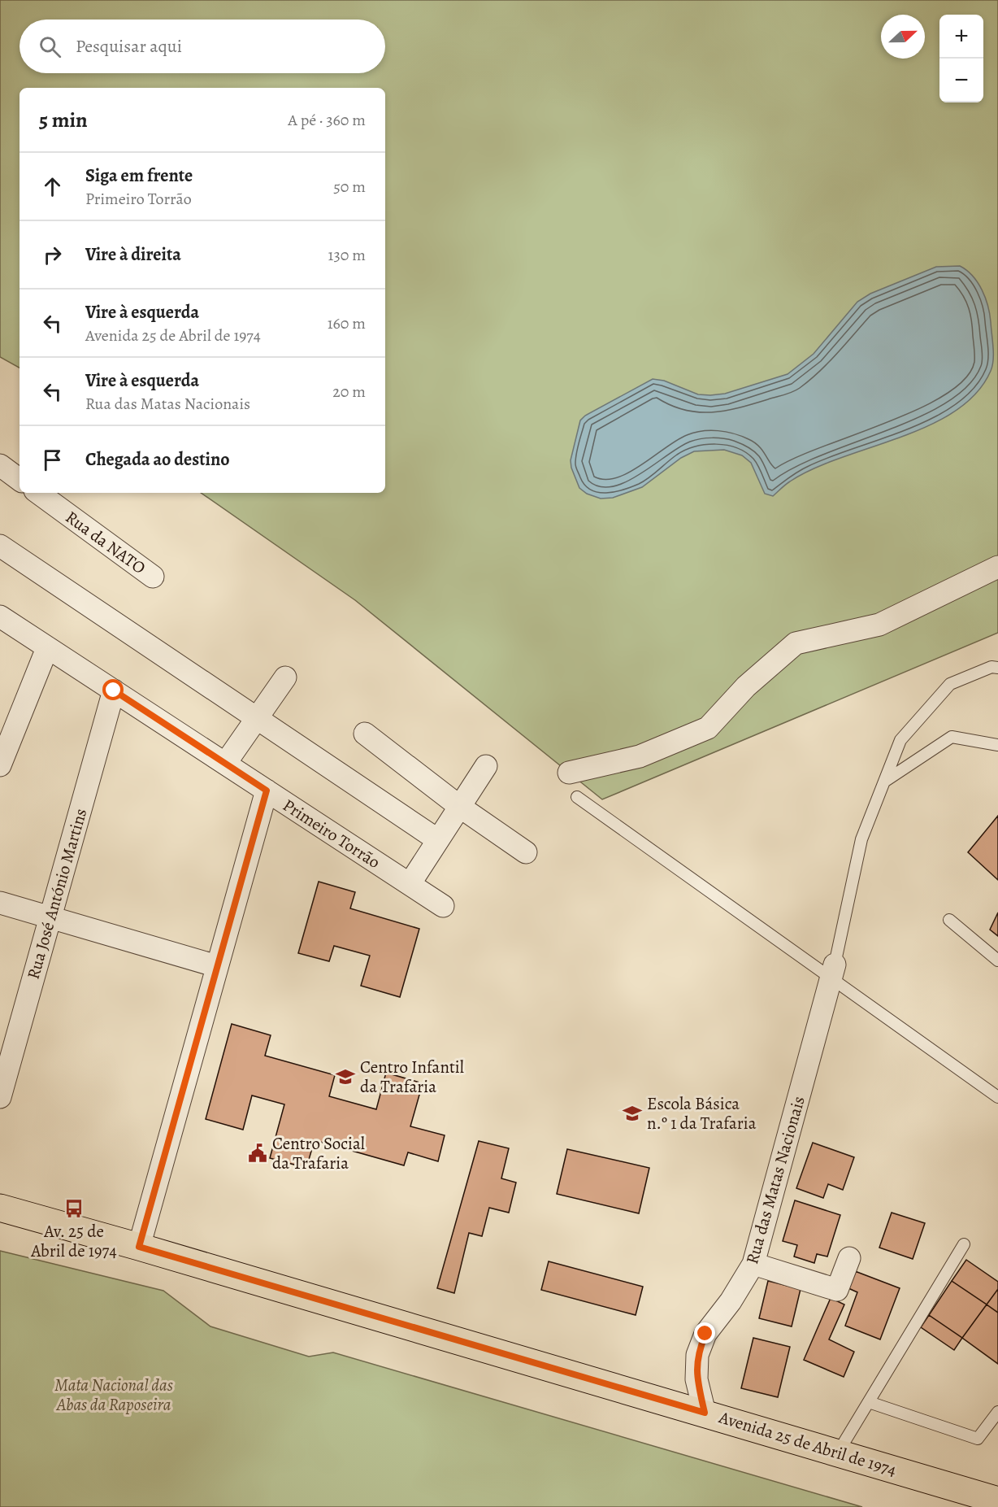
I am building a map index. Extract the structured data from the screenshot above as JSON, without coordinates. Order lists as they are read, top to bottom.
{
  "streets": {
    "main road": ["Avenida 25 de Abril de 1974"],
    "street": [
      "Rua da NATO",
      "Primeiro Torrão",
      "Rua José António Martins",
      "Rua das Matas Nacionais"
    ]
  },
  "crossings": [
    ["Primeiro Torrão", "Rua José António Martins"],
    ["Rua das Matas Nacionais", "Avenida 25 de Abril de 1974"]
  ],
  "parks": ["Mata Nacional das Abas da Raposeira"],
  "places": {
    "school or university": ["Centro Infantil da Trafaria", "Escola Básica n.º 1 da Trafaria"],
    "public building": ["Centro Social da Trafaria"],
    "bus stop": ["Av. 25 de Abril de 1974"]
  },
  "north": "right",
  "page": {
    "map_buttons": ["+", "−"],
    "search": "Pesquisar aqui",
    "heading": ["5 min", "A pé · 360 m"],
    "list": [
      ["Siga em frente", "Primeiro Torrão", "50 m"],
      ["Vire à direita", "130 m"],
      ["Vire à esquerda", "Avenida 25 de Abril de 1974", "160 m"],
      ["Vire à esquerda", "Rua das Matas Nacionais", "20 m"],
      "Chegada ao destino"
    ]
  }
}
